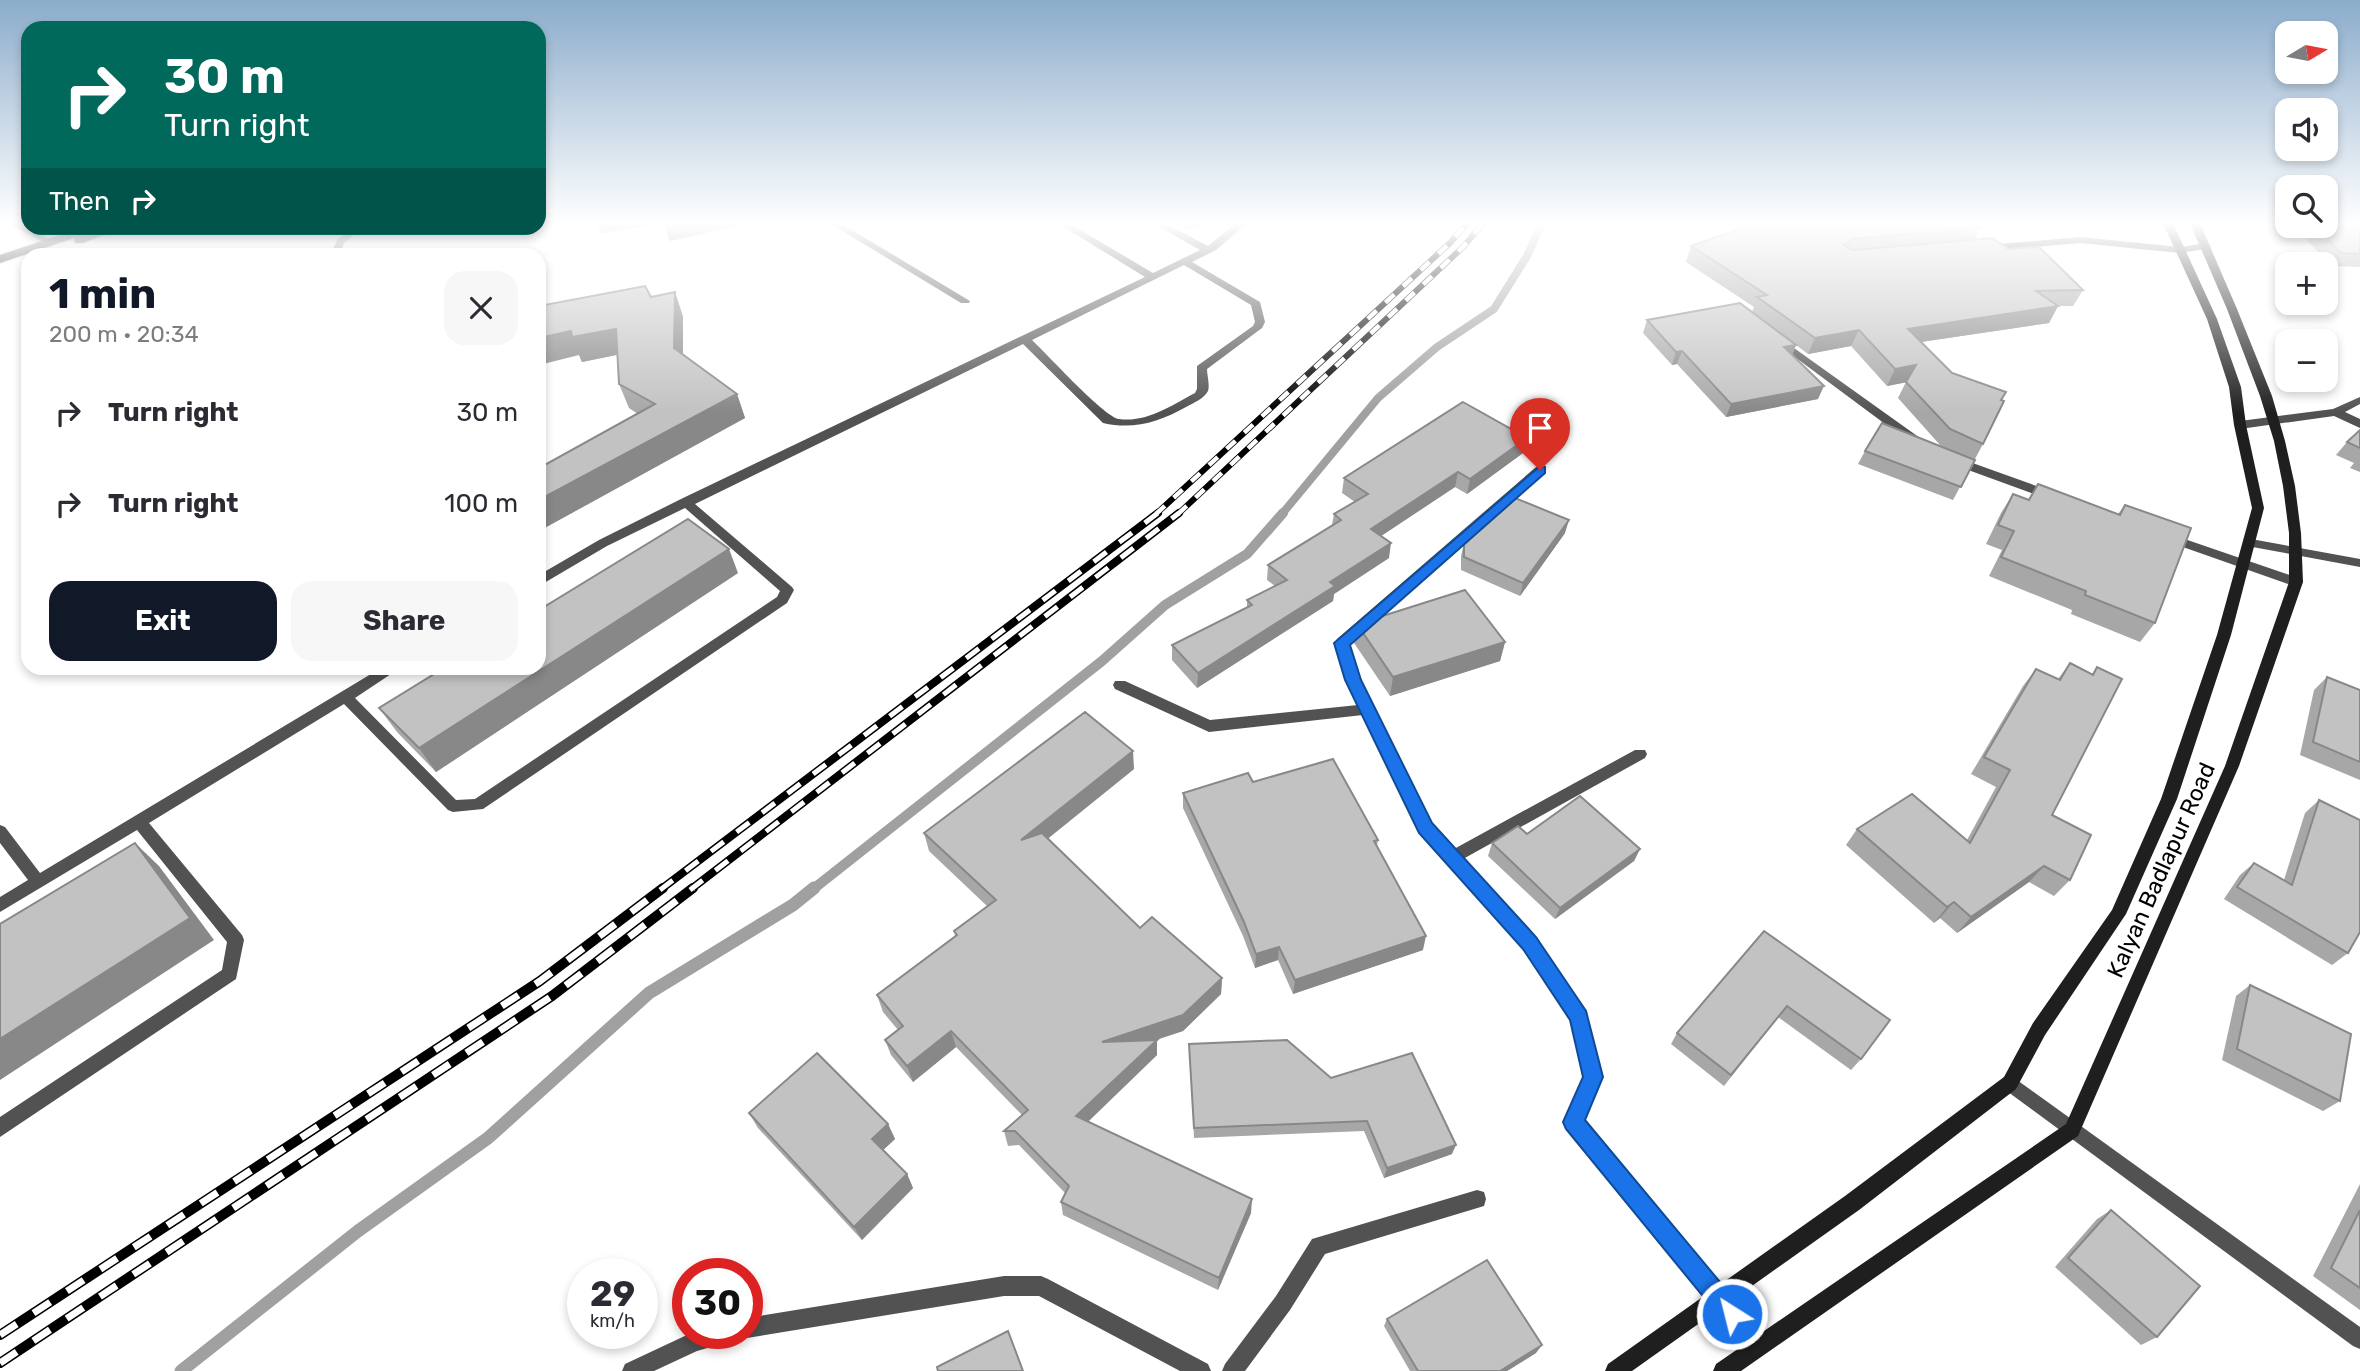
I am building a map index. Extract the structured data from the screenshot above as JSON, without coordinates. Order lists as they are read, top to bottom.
{
  "streets": {
    "main road": ["Kalyan Badlapur Road"]
  },
  "north": "right",
  "page": {
    "map_buttons": ["+", "−"],
    "turn": ["30 m", "Turn right"],
    "then": "Then",
    "heading": ["1 min", "200 m · 20:34"],
    "list": [
      {
        "name": "Turn right",
        "value": "30 m"
      },
      {
        "name": "Turn right",
        "value": "100 m"
      }
    ],
    "buttons": ["Exit", "Share"],
    "speed": "29 km/h",
    "limit": "30"
  }
}
